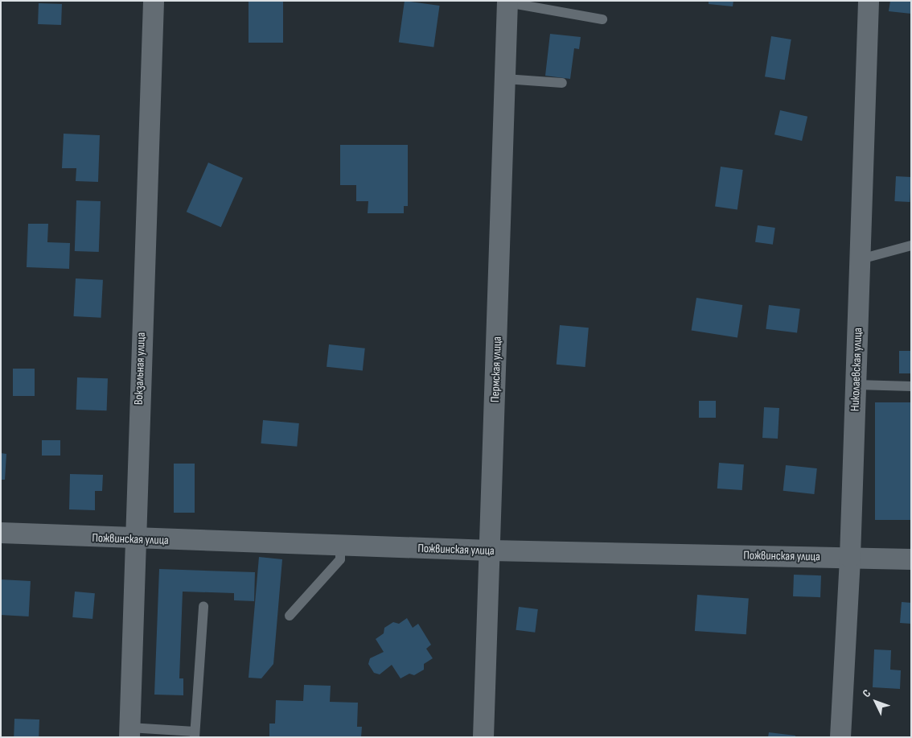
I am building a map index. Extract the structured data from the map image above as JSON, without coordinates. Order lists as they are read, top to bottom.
{
  "streets": {
    "street": [
      "Вокзальная улица",
      "Пермская улица",
      "Николаевская улица",
      "Пожвинская улица"
    ]
  },
  "crossings": [
    ["Вокзальная улица", "Пожвинская улица"],
    ["Пермская улица", "Пожвинская улица"],
    ["Николаевская улица", "Пожвинская улица"]
  ],
  "north": "top left"
}
